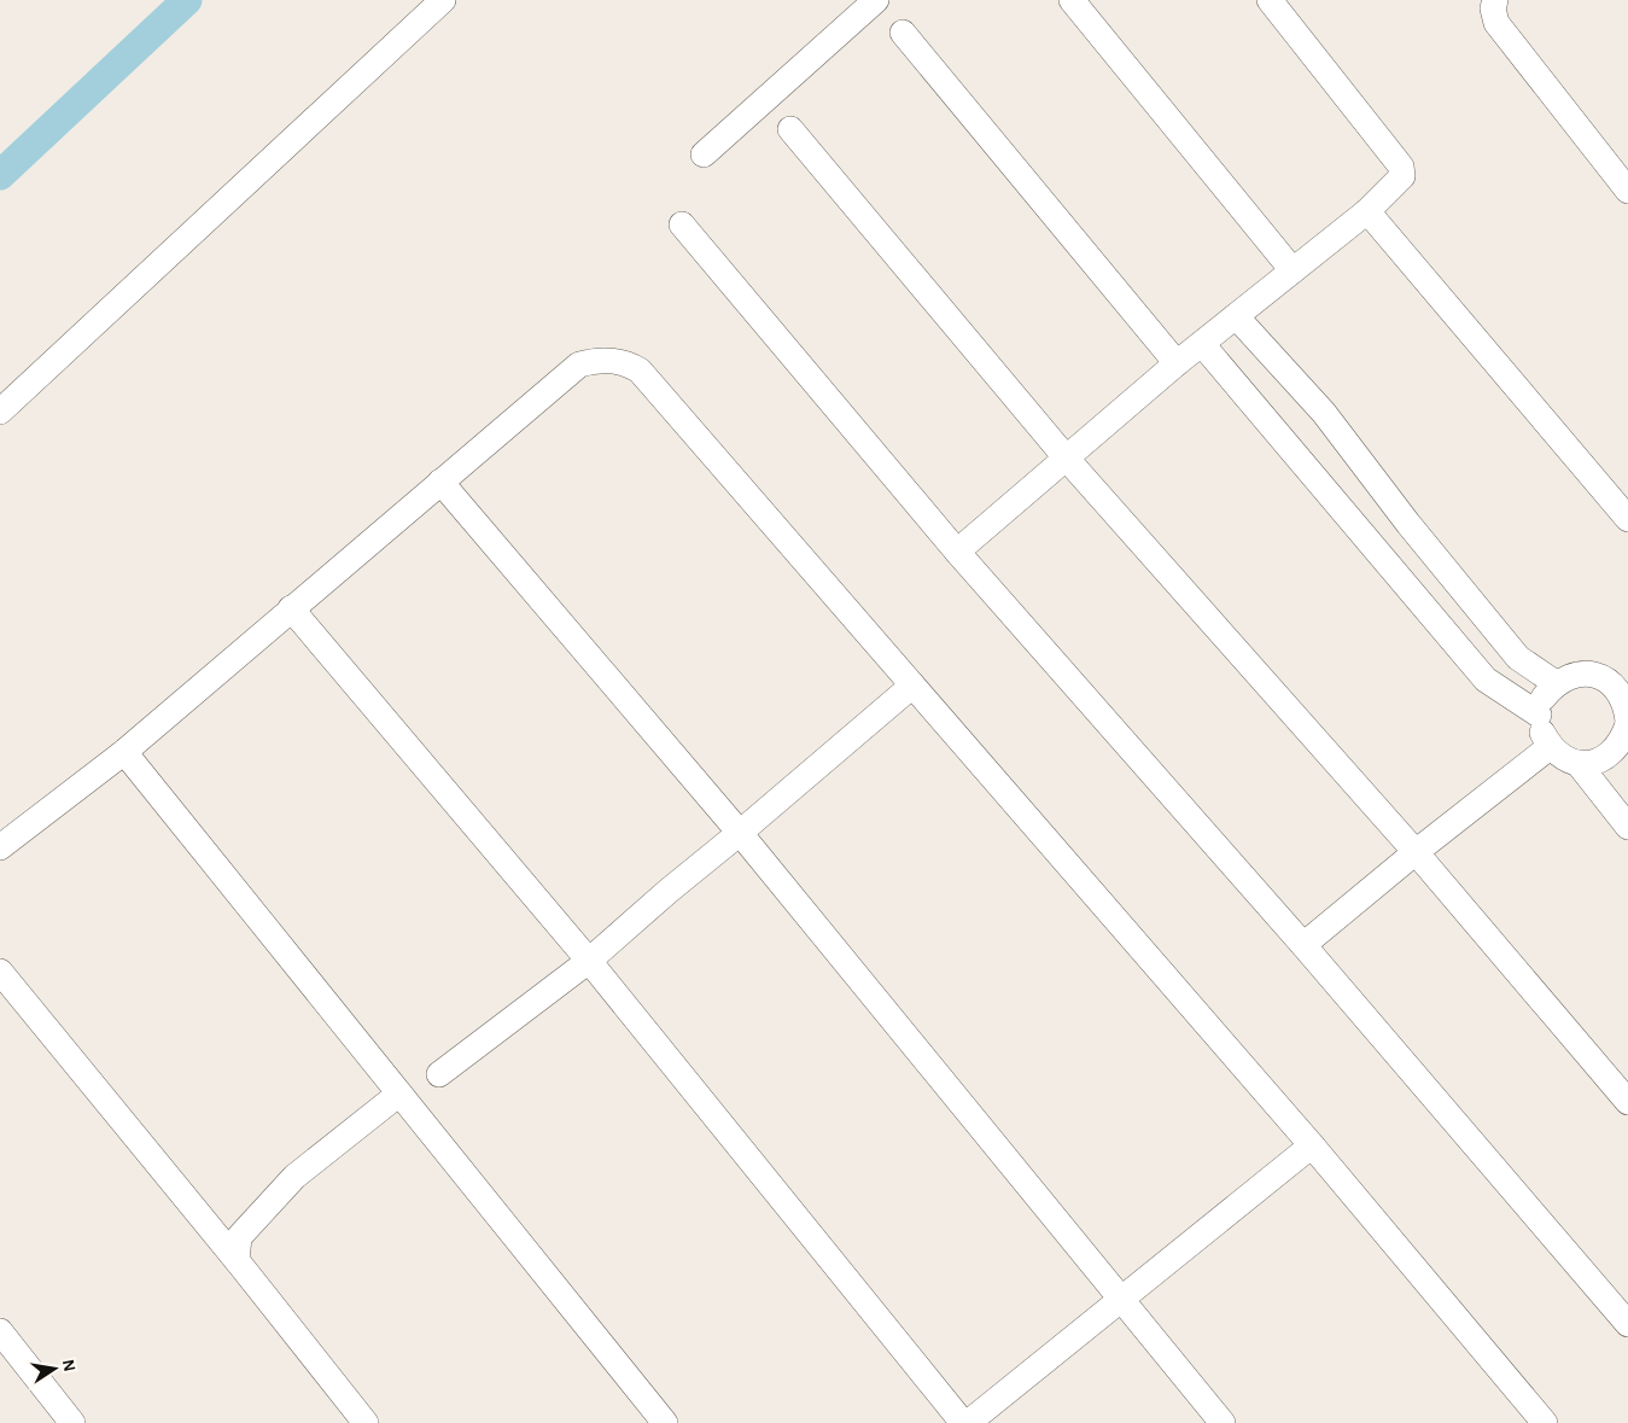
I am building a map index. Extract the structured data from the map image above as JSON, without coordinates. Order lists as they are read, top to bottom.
{
  "north": "right"
}
